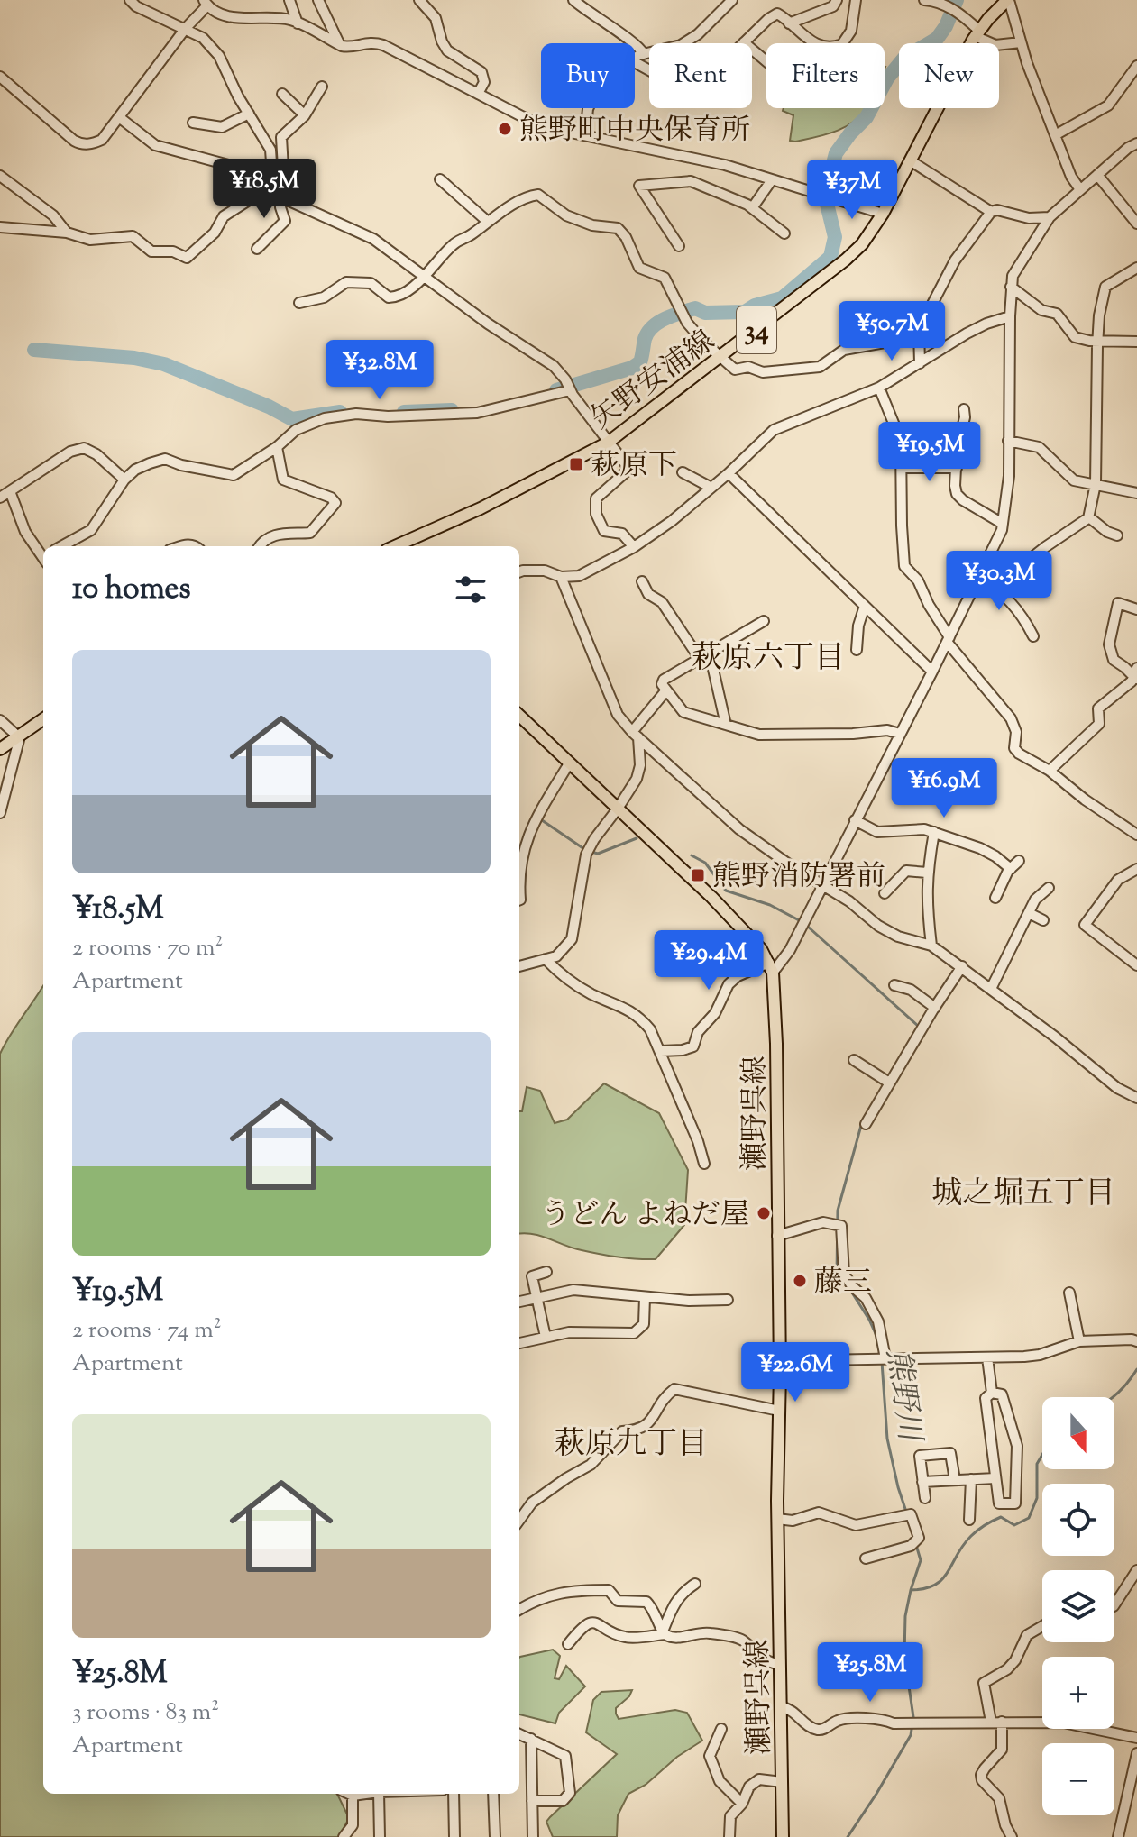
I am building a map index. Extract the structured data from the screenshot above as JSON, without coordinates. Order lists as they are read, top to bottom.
{
  "streets": {
    "main road": ["34", "矢野安浦線", "瀬野呉線"]
  },
  "districts": ["萩原六丁目", "城之堀五丁目", "萩原九丁目"],
  "water": ["熊野川"],
  "places": {
    "other": ["熊野町中央保育所", "うどん よねだ屋", "藤三"],
    "transit": ["萩原下", "熊野消防署前"]
  },
  "north": "bottom",
  "page": {
    "chip": [
      "Buy",
      "Rent",
      "Filters",
      "New"
    ],
    "price": [
      "¥18.5M",
      "¥37M",
      "¥50.7M",
      "¥32.8M",
      "¥19.5M",
      "¥30.3M",
      "¥16.9M",
      "¥29.4M",
      "¥22.6M",
      "¥25.8M"
    ],
    "heading": "10 homes",
    "list": [
      {
        "name": "¥18.5M",
        "note": "2 rooms · 70 m² · Apartment"
      },
      {
        "name": "¥19.5M",
        "note": "2 rooms · 74 m² · Apartment"
      },
      {
        "name": "¥25.8M",
        "note": "3 rooms · 83 m² · Apartment"
      }
    ],
    "map_buttons": ["+", "−"]
  }
}
